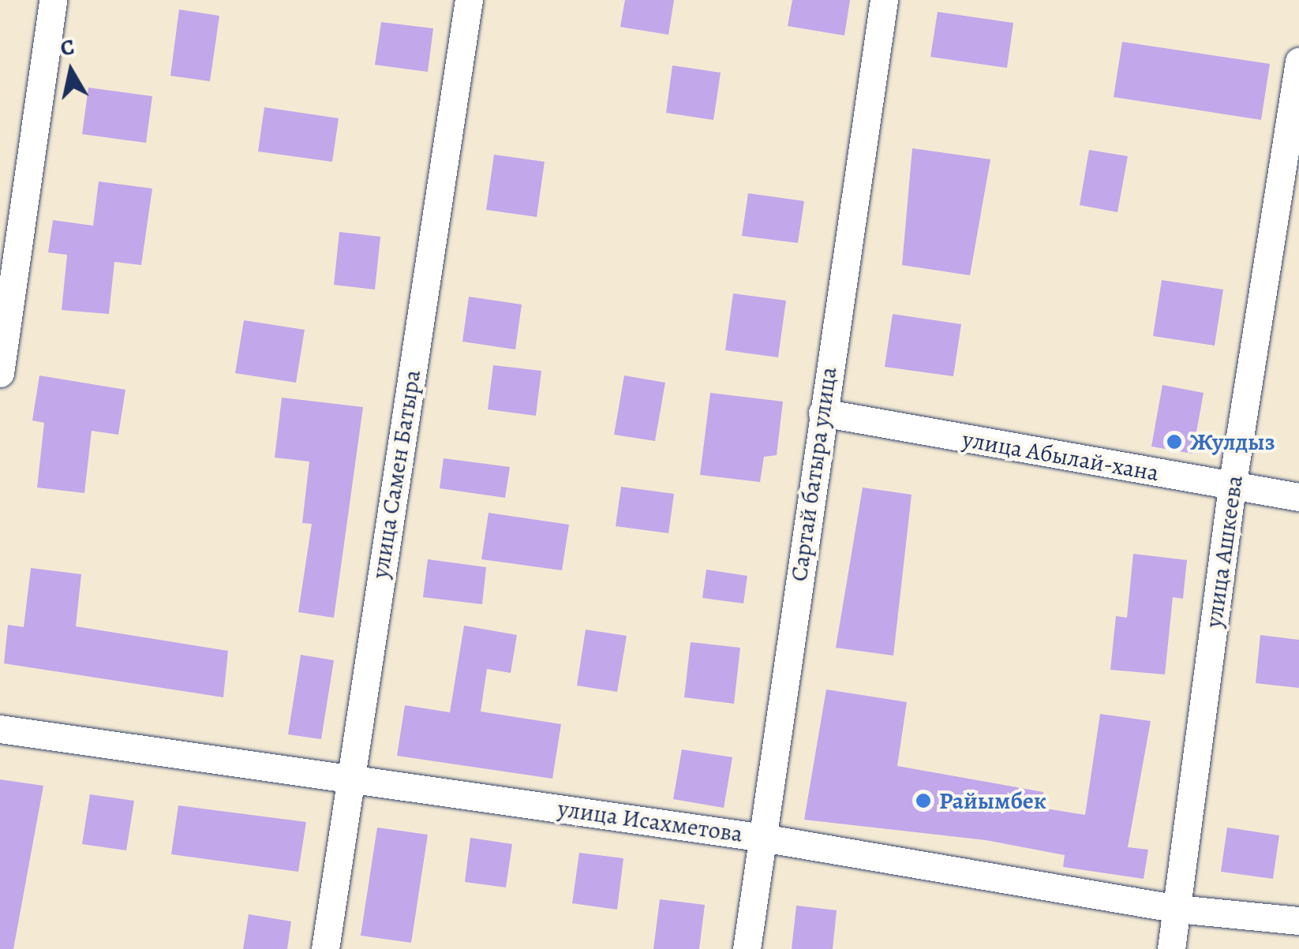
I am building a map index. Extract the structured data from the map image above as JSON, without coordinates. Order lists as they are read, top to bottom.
{
  "streets": {
    "street": [
      "улица Абылай-хана",
      "улица Самен Батыра",
      "Сартай батыра улица",
      "улица Ашкеева",
      "улица Исахметова"
    ]
  },
  "crossings": [
    ["улица Абылай-хана", "Сартай батыра улица"],
    ["улица Абылай-хана", "улица Ашкеева"],
    ["улица Самен Батыра", "улица Исахметова"],
    ["Сартай батыра улица", "улица Исахметова"],
    ["улица Ашкеева", "улица Исахметова"]
  ],
  "places": ["Жулдыз", "Райымбек"],
  "north": "top"
}
